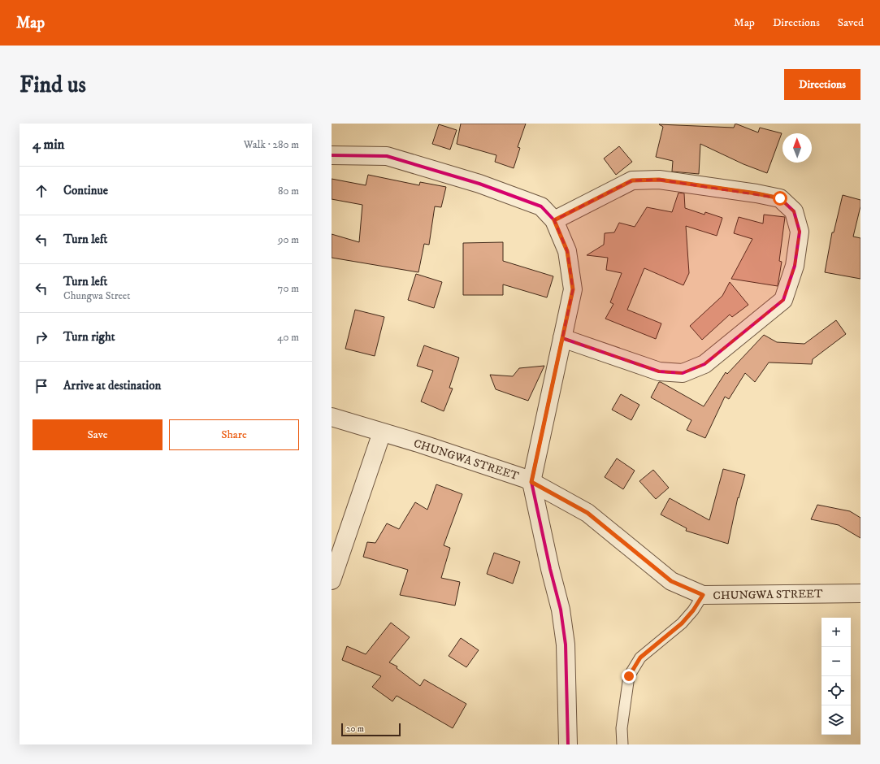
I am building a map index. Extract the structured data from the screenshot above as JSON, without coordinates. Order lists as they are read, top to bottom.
{
  "streets": {
    "street": ["CHUNGWA STREET"]
  },
  "scale_bar": "20 m",
  "north": "top",
  "page": {
    "header": "Map",
    "nav": ["Map", "Directions", "Saved"],
    "buttons": [
      "Directions",
      ["Save", "Share"]
    ],
    "title": "Find us",
    "heading": ["4 min", "Walk · 280 m"],
    "list": [
      ["Continue", "80 m"],
      ["Turn left", "90 m"],
      ["Turn left", "Chungwa Street", "70 m"],
      ["Turn right", "40 m"],
      "Arrive at destination"
    ],
    "map_buttons": ["+", "−"],
    "scale": "20 m"
  }
}
